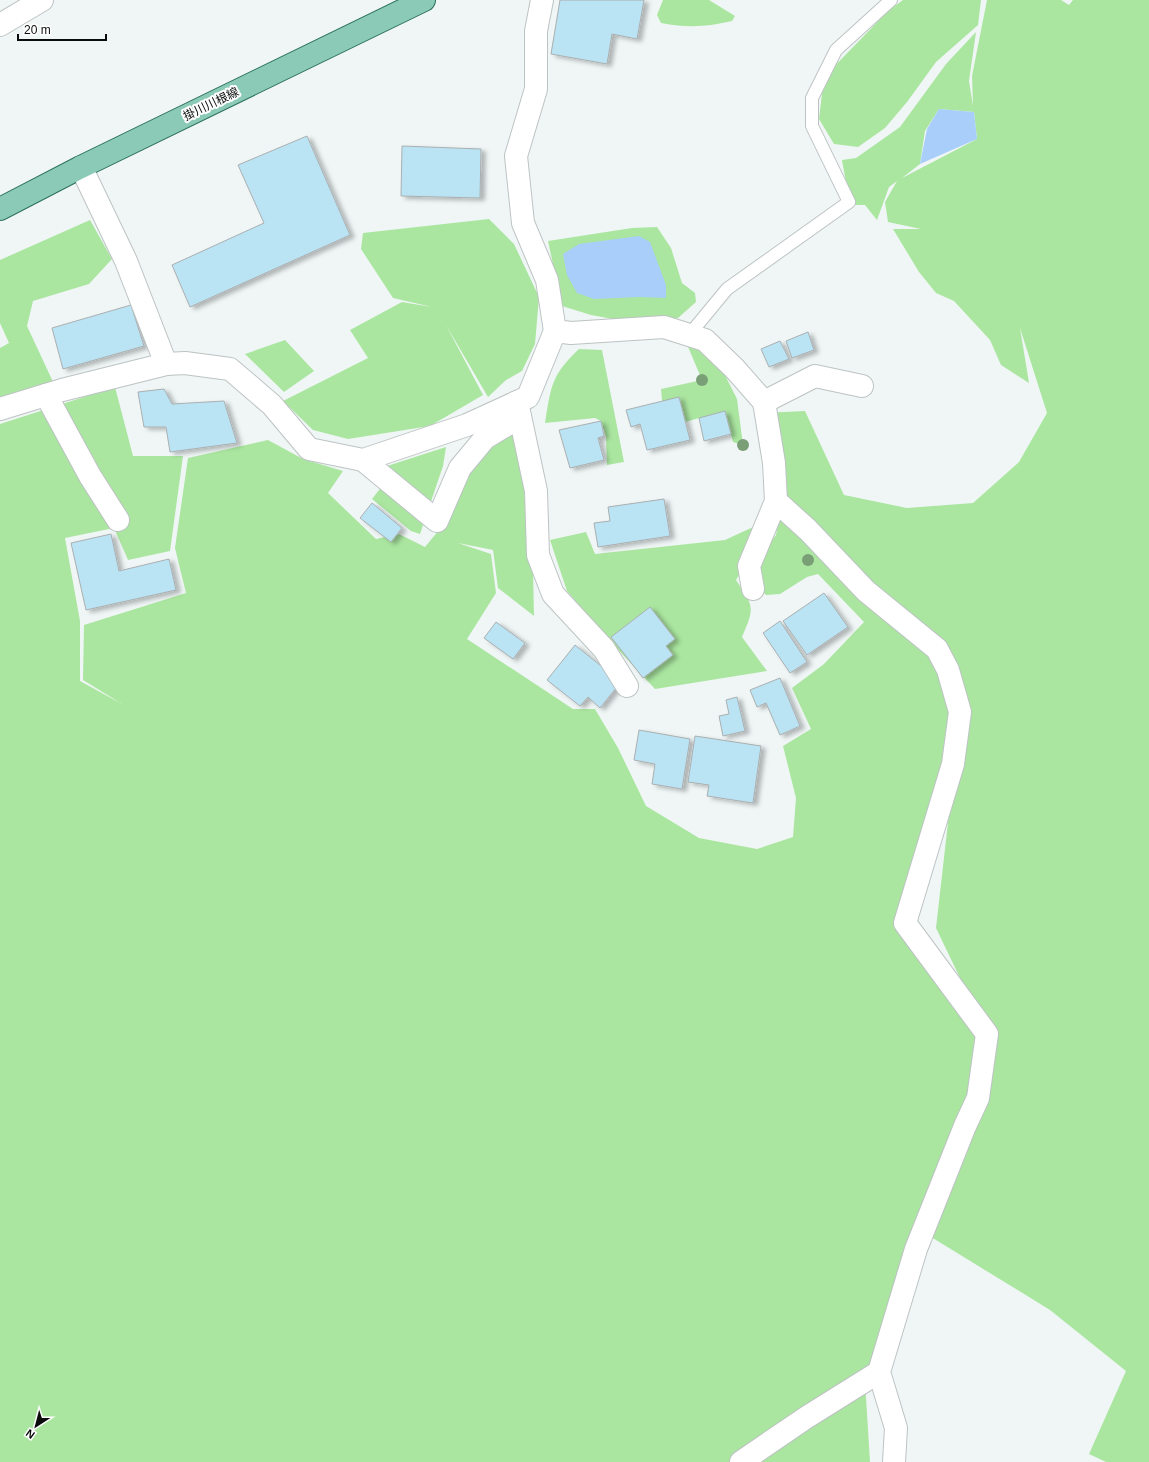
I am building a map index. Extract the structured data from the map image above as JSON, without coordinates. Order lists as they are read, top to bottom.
{
  "streets": {
    "main road": ["掛川川根線"]
  },
  "scale_bar": "20 m",
  "north": "bottom left"
}
